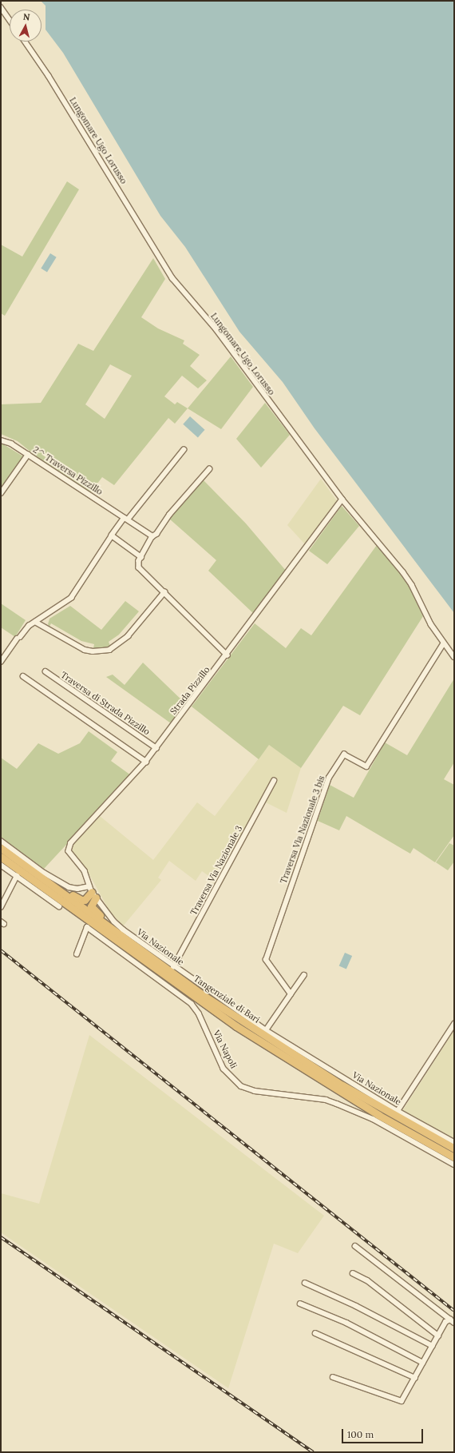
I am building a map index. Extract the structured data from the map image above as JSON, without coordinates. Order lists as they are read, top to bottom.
{
  "streets": {
    "highway": ["Tangenziale di Bari"],
    "street": [
      "Lungomare Ugo Lorusso",
      "2^ Traversa Pizzillo",
      "Strada Pizzillo",
      "Traversa di Strada Pizzillo",
      "Traversa Via Nazionale 3 bis",
      "Traversa Via Nazionale 3",
      "Via Nazionale",
      "Via Napoli"
    ]
  },
  "crossings": [
    ["Lungomare Ugo Lorusso", "Strada Pizzillo"],
    ["Lungomare Ugo Lorusso", "Traversa Via Nazionale 3 bis"],
    ["Strada Pizzillo", "Traversa di Strada Pizzillo"],
    ["Strada Pizzillo", "Via Nazionale"],
    ["Traversa Via Nazionale 3", "Via Nazionale"]
  ],
  "scale_bar": "100 m",
  "north": "top"
}
